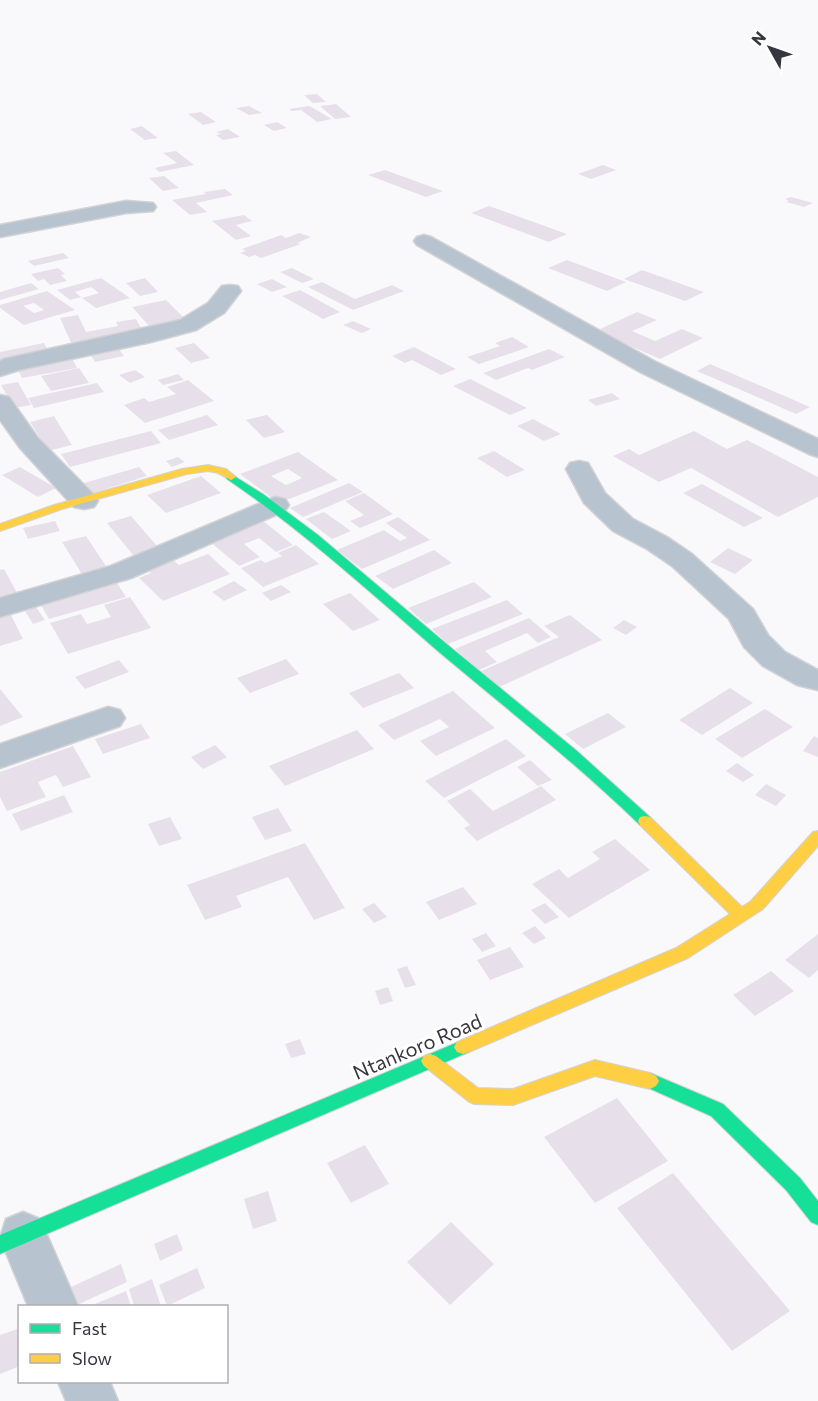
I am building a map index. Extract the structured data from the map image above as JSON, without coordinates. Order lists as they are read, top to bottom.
{
  "streets": {
    "street": ["Ntankoro Road"]
  },
  "legend": ["Fast", "Slow"],
  "north": "top left"
}
